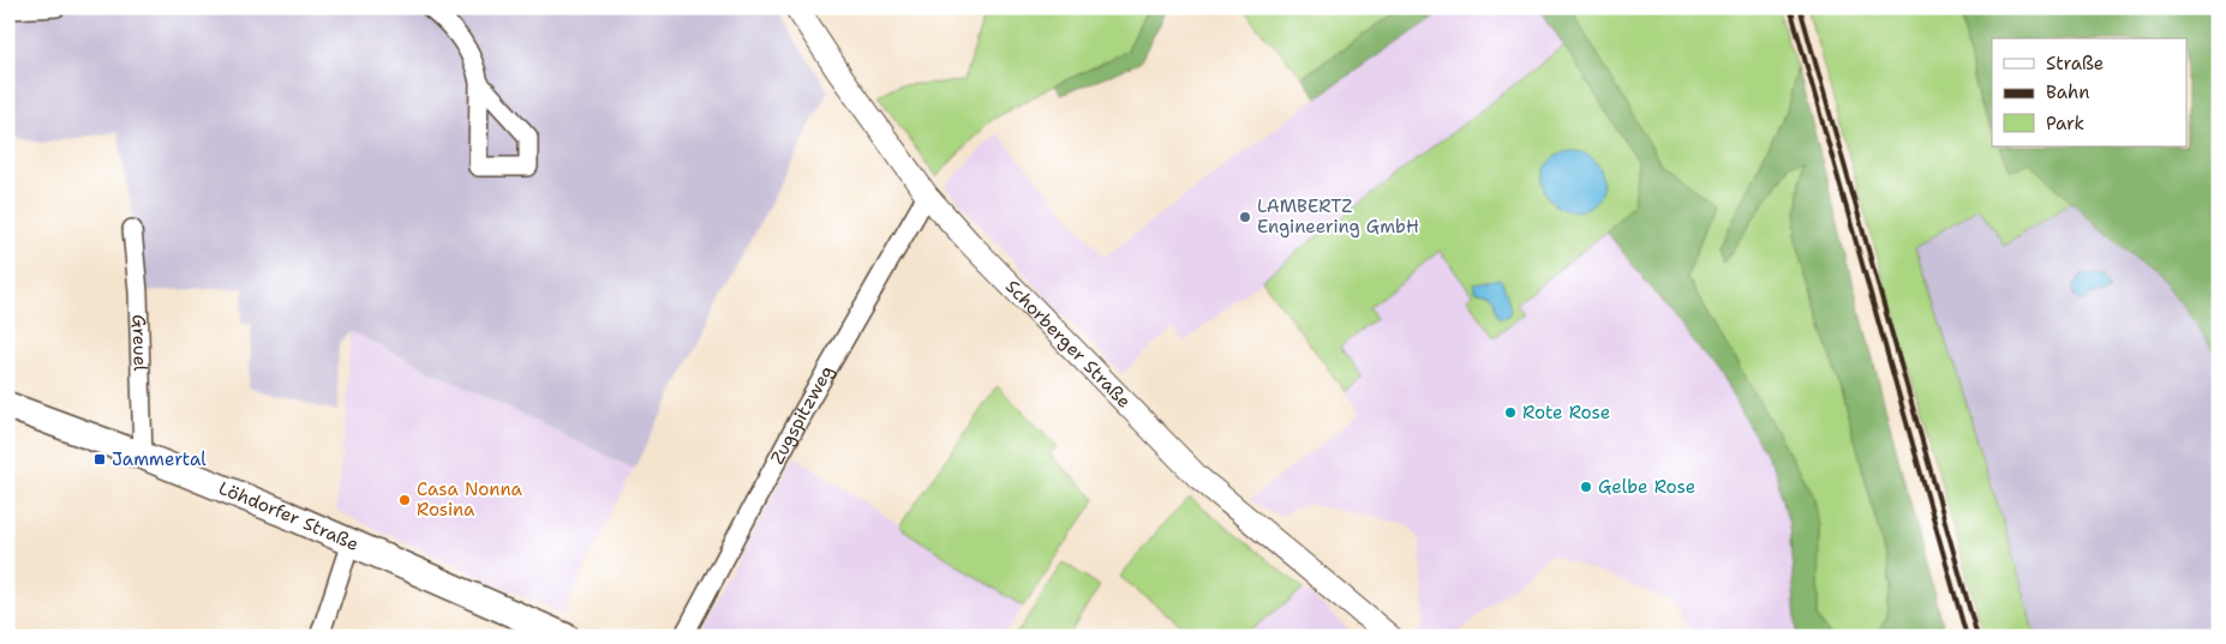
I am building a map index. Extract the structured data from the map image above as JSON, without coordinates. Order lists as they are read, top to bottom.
{
  "streets": {
    "main road": ["Löhdorfer Straße"],
    "street": ["Greuel", "Schorberger Straße", "Zugspitzweg"]
  },
  "crossings": [
    ["Greuel", "Löhdorfer Straße"],
    ["Schorberger Straße", "Zugspitzweg"]
  ],
  "places": {
    "other": [
      "LAMBERTZ Engineering GmbH",
      "Rote Rose",
      "Gelbe Rose",
      "Casa Nonna Rosina"
    ],
    "transit": ["Jammertal"]
  },
  "legend": ["Straße", "Bahn", "Park"]
}
